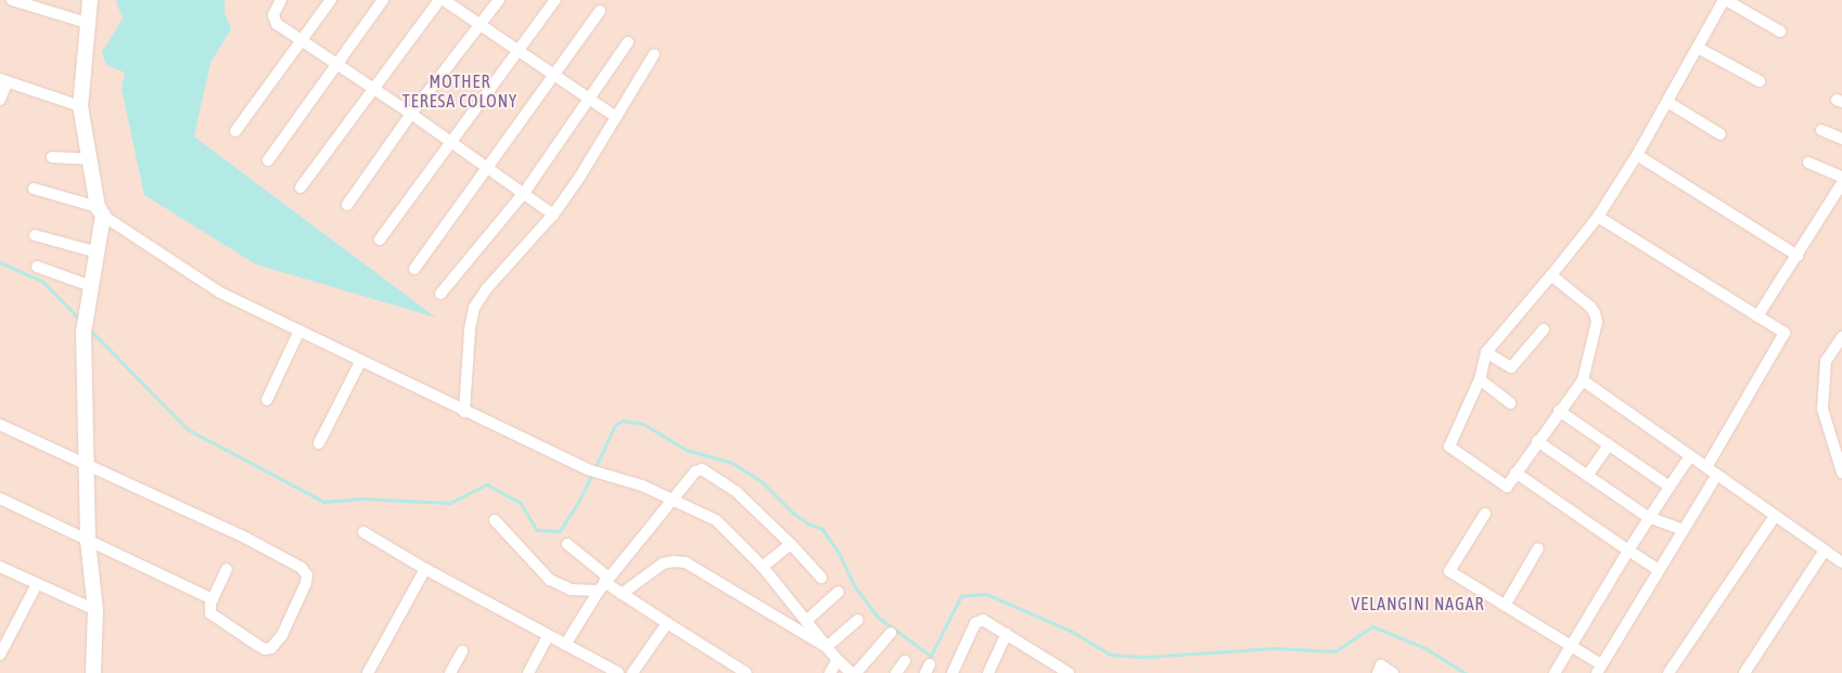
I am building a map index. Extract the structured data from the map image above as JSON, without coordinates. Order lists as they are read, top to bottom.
{
  "districts": ["MOTHER TERESA COLONY", "VELANGINI NAGAR"]
}
